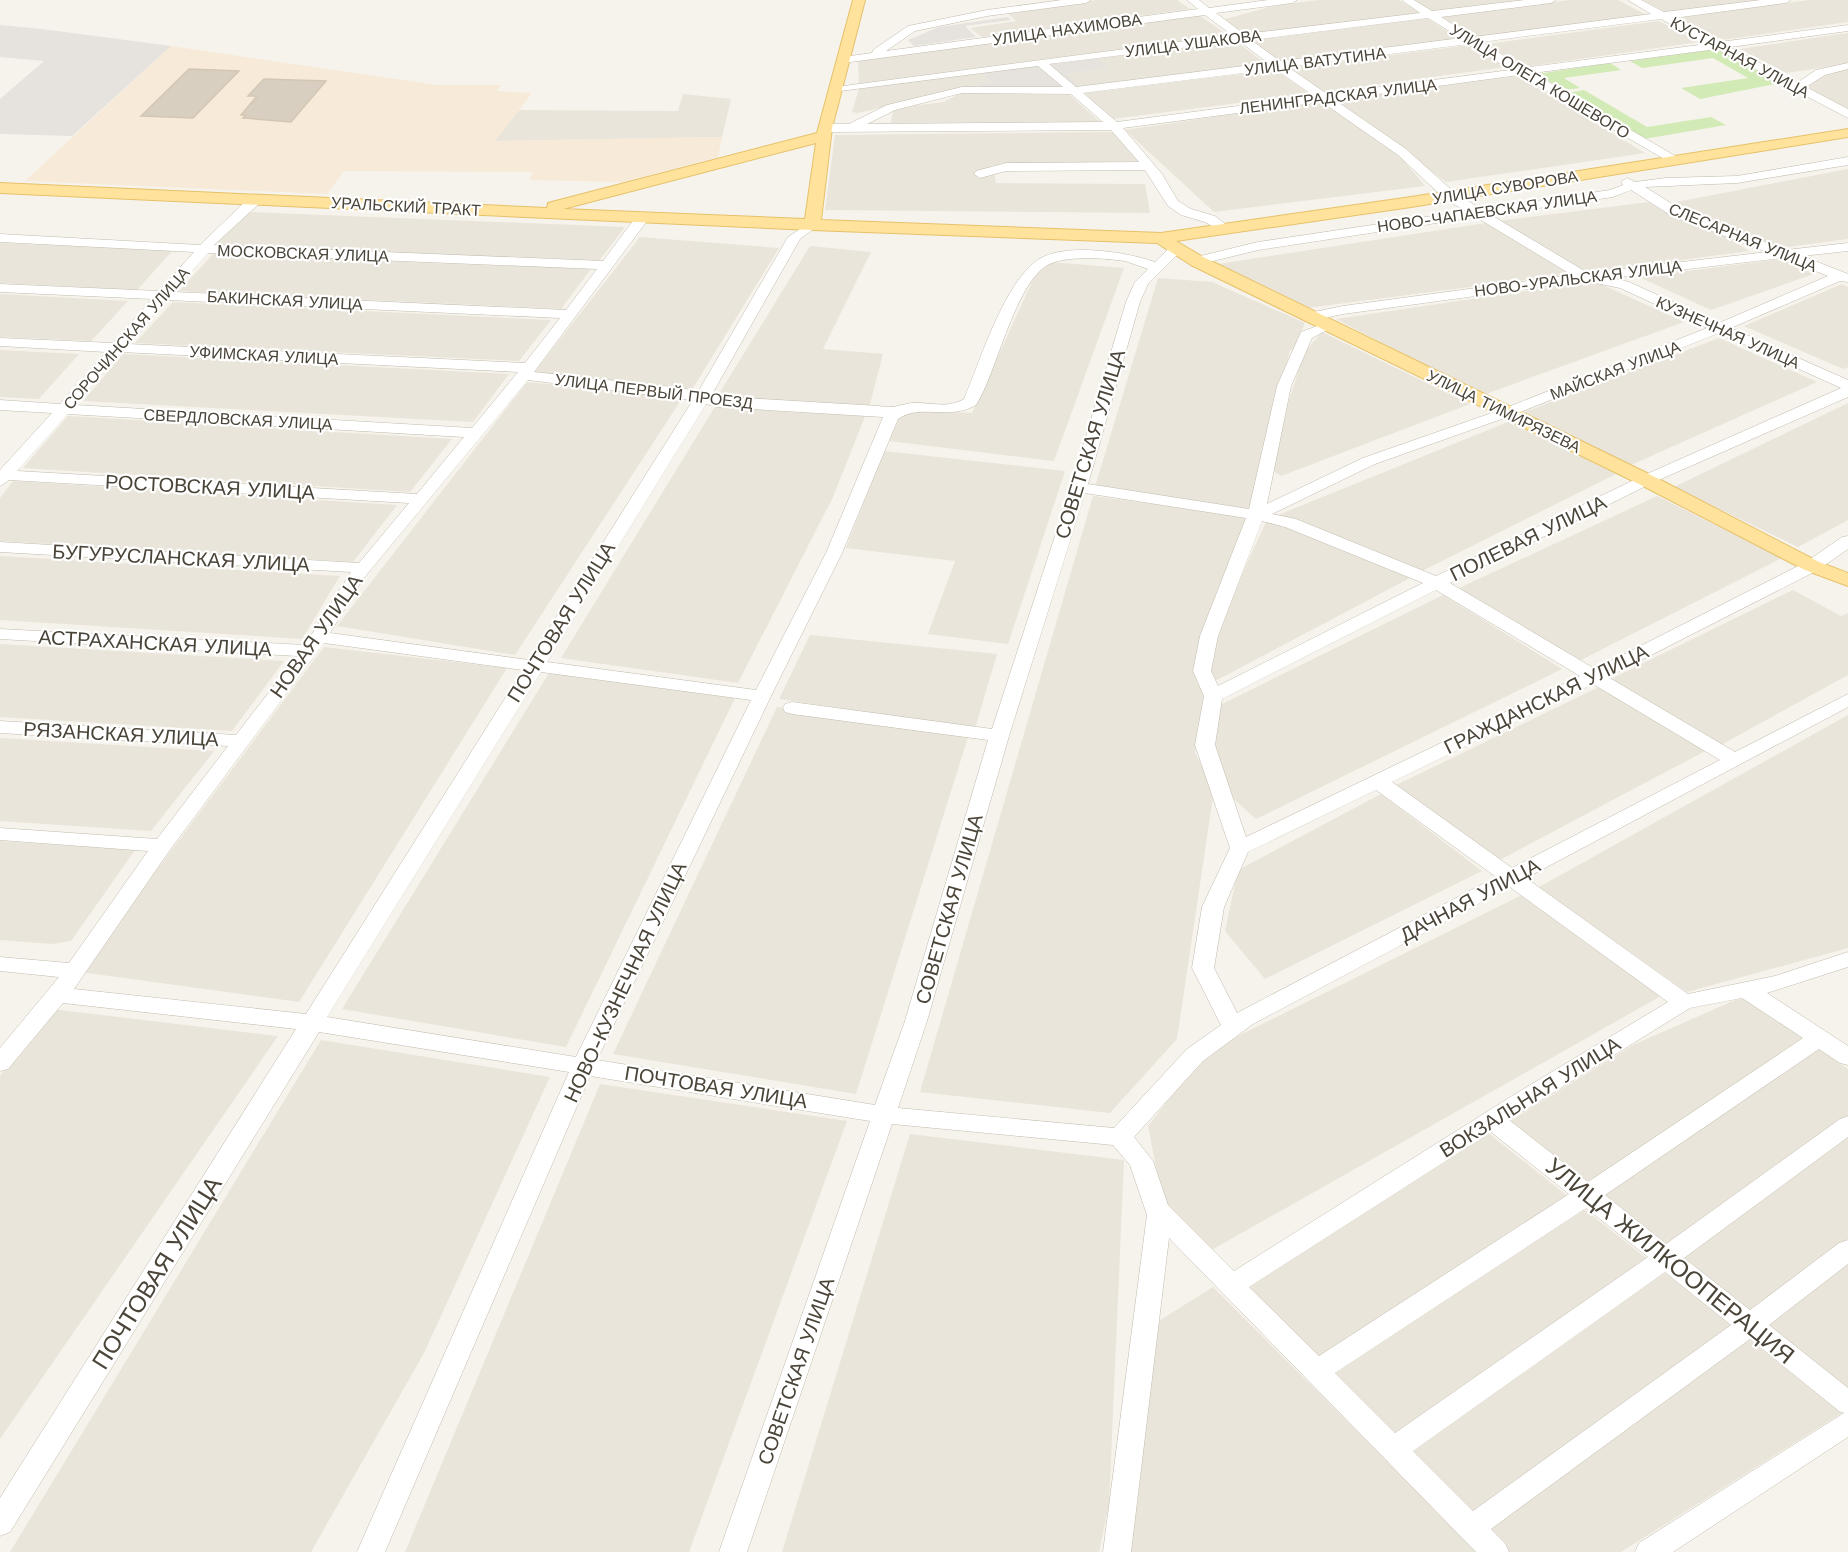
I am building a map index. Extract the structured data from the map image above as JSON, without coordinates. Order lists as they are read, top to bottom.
{
  "streets": {
    "main road": ["УЛИЦА СУВОРОВА", "УРАЛЬСКИЙ ТРАКТ", "УЛИЦА ТИМИРЯЗЕВА"],
    "street": [
      "УЛИЦА НАХИМОВА",
      "УЛИЦА УШАКОВА",
      "КУСТАРНАЯ УЛИЦА",
      "УЛИЦА ВАТУТИНА",
      "УЛИЦА ОЛЕГА КОШЕВОГО",
      "ЛЕНИНГРАДСКАЯ УЛИЦА",
      "НОВО-ЧАПАЕВСКАЯ УЛИЦА",
      "СЛЕСАРНАЯ УЛИЦА",
      "МОСКОВСКАЯ УЛИЦА",
      "НОВО-УРАЛЬСКАЯ УЛИЦА",
      "БАКИНСКАЯ УЛИЦА",
      "КУЗНЕЧНАЯ УЛИЦА",
      "СОРОЧИНСКАЯ УЛИЦА",
      "УФИМСКАЯ УЛИЦА",
      "МАЙСКАЯ УЛИЦА",
      "УЛИЦА ПЕРВЫЙ ПРОЕЗД",
      "СВЕРДЛОВСКАЯ УЛИЦА",
      "СОВЕТСКАЯ УЛИЦА",
      "РОСТОВСКАЯ УЛИЦА",
      "ПОЛЕВАЯ УЛИЦА",
      "БУГУРУСЛАНСКАЯ УЛИЦА",
      "ПОЧТОВАЯ УЛИЦА",
      "НОВАЯ УЛИЦА",
      "АСТРАХАНСКАЯ УЛИЦА",
      "ГРАЖДАНСКАЯ УЛИЦА",
      "РЯЗАНСКАЯ УЛИЦА",
      "ДАЧНАЯ УЛИЦА",
      "НОВО-КУЗНЕЧНАЯ УЛИЦА",
      "ВОКЗАЛЬНАЯ УЛИЦА",
      "УЛИЦА ЖИЛКООПЕРАЦИЯ"
    ]
  },
  "crossings": [
    ["УЛИЦА НАХИМОВА", "КУЗНЕЧНАЯ УЛИЦА"],
    ["УЛИЦА УШАКОВА", "УЛИЦА ОЛЕГА КОШЕВОГО"],
    ["УЛИЦА УШАКОВА", "КУЗНЕЧНАЯ УЛИЦА"],
    ["КУСТАРНАЯ УЛИЦА", "УЛИЦА ВАТУТИНА"],
    ["КУСТАРНАЯ УЛИЦА", "ЛЕНИНГРАДСКАЯ УЛИЦА"],
    ["УЛИЦА ВАТУТИНА", "УЛИЦА ОЛЕГА КОШЕВОГО"],
    ["УЛИЦА ВАТУТИНА", "ЛЕНИНГРАДСКАЯ УЛИЦА"],
    ["УЛИЦА ВАТУТИНА", "КУЗНЕЧНАЯ УЛИЦА"],
    ["УЛИЦА ОЛЕГА КОШЕВОГО", "ЛЕНИНГРАДСКАЯ УЛИЦА"],
    ["УЛИЦА ОЛЕГА КОШЕВОГО", "УЛИЦА СУВОРОВА"],
    ["ЛЕНИНГРАДСКАЯ УЛИЦА", "КУЗНЕЧНАЯ УЛИЦА"],
    ["УЛИЦА СУВОРОВА", "УРАЛЬСКИЙ ТРАКТ"],
    ["УЛИЦА СУВОРОВА", "СЛЕСАРНАЯ УЛИЦА"],
    ["УЛИЦА СУВОРОВА", "КУЗНЕЧНАЯ УЛИЦА"],
    ["УЛИЦА СУВОРОВА", "УЛИЦА ТИМИРЯЗЕВА"],
    ["УЛИЦА СУВОРОВА", "СОВЕТСКАЯ УЛИЦА"],
    ["УЛИЦА СУВОРОВА", "ПОЧТОВАЯ УЛИЦА"],
    ["УРАЛЬСКИЙ ТРАКТ", "СОРОЧИНСКАЯ УЛИЦА"],
    ["УРАЛЬСКИЙ ТРАКТ", "ПОЧТОВАЯ УЛИЦА"],
    ["УРАЛЬСКИЙ ТРАКТ", "НОВАЯ УЛИЦА"],
    ["НОВО-ЧАПАЕВСКАЯ УЛИЦА", "СЛЕСАРНАЯ УЛИЦА"],
    ["НОВО-ЧАПАЕВСКАЯ УЛИЦА", "КУЗНЕЧНАЯ УЛИЦА"],
    ["НОВО-ЧАПАЕВСКАЯ УЛИЦА", "УЛИЦА ТИМИРЯЗЕВА"],
    ["СЛЕСАРНАЯ УЛИЦА", "НОВО-УРАЛЬСКАЯ УЛИЦА"],
    ["СЛЕСАРНАЯ УЛИЦА", "МАЙСКАЯ УЛИЦА"],
    ["МОСКОВСКАЯ УЛИЦА", "СОРОЧИНСКАЯ УЛИЦА"],
    ["МОСКОВСКАЯ УЛИЦА", "НОВАЯ УЛИЦА"],
    ["НОВО-УРАЛЬСКАЯ УЛИЦА", "КУЗНЕЧНАЯ УЛИЦА"],
    ["НОВО-УРАЛЬСКАЯ УЛИЦА", "УЛИЦА ТИМИРЯЗЕВА"],
    ["БАКИНСКАЯ УЛИЦА", "СОРОЧИНСКАЯ УЛИЦА"],
    ["БАКИНСКАЯ УЛИЦА", "НОВАЯ УЛИЦА"],
    ["КУЗНЕЧНАЯ УЛИЦА", "МАЙСКАЯ УЛИЦА"],
    ["СОРОЧИНСКАЯ УЛИЦА", "УФИМСКАЯ УЛИЦА"],
    ["СОРОЧИНСКАЯ УЛИЦА", "СВЕРДЛОВСКАЯ УЛИЦА"],
    ["СОРОЧИНСКАЯ УЛИЦА", "РОСТОВСКАЯ УЛИЦА"],
    ["УФИМСКАЯ УЛИЦА", "УЛИЦА ПЕРВЫЙ ПРОЕЗД"],
    ["УФИМСКАЯ УЛИЦА", "НОВАЯ УЛИЦА"],
    ["МАЙСКАЯ УЛИЦА", "УЛИЦА ТИМИРЯЗЕВА"],
    ["УЛИЦА ПЕРВЫЙ ПРОЕЗД", "ПОЧТОВАЯ УЛИЦА"],
    ["УЛИЦА ПЕРВЫЙ ПРОЕЗД", "НОВАЯ УЛИЦА"],
    ["УЛИЦА ПЕРВЫЙ ПРОЕЗД", "НОВО-КУЗНЕЧНАЯ УЛИЦА"],
    ["УЛИЦА ТИМИРЯЗЕВА", "СОВЕТСКАЯ УЛИЦА"],
    ["УЛИЦА ТИМИРЯЗЕВА", "ПОЛЕВАЯ УЛИЦА"],
    ["УЛИЦА ТИМИРЯЗЕВА", "ГРАЖДАНСКАЯ УЛИЦА"],
    ["СВЕРДЛОВСКАЯ УЛИЦА", "НОВАЯ УЛИЦА"],
    ["СОВЕТСКАЯ УЛИЦА", "ПОЧТОВАЯ УЛИЦА"],
    ["РОСТОВСКАЯ УЛИЦА", "НОВАЯ УЛИЦА"],
    ["БУГУРУСЛАНСКАЯ УЛИЦА", "НОВАЯ УЛИЦА"],
    ["ПОЧТОВАЯ УЛИЦА", "НОВАЯ УЛИЦА"],
    ["ПОЧТОВАЯ УЛИЦА", "АСТРАХАНСКАЯ УЛИЦА"],
    ["ПОЧТОВАЯ УЛИЦА", "ДАЧНАЯ УЛИЦА"],
    ["ПОЧТОВАЯ УЛИЦА", "НОВО-КУЗНЕЧНАЯ УЛИЦА"],
    ["НОВАЯ УЛИЦА", "АСТРАХАНСКАЯ УЛИЦА"],
    ["НОВАЯ УЛИЦА", "РЯЗАНСКАЯ УЛИЦА"],
    ["АСТРАХАНСКАЯ УЛИЦА", "НОВО-КУЗНЕЧНАЯ УЛИЦА"],
    ["ВОКЗАЛЬНАЯ УЛИЦА", "УЛИЦА ЖИЛКООПЕРАЦИЯ"]
  ]
}
